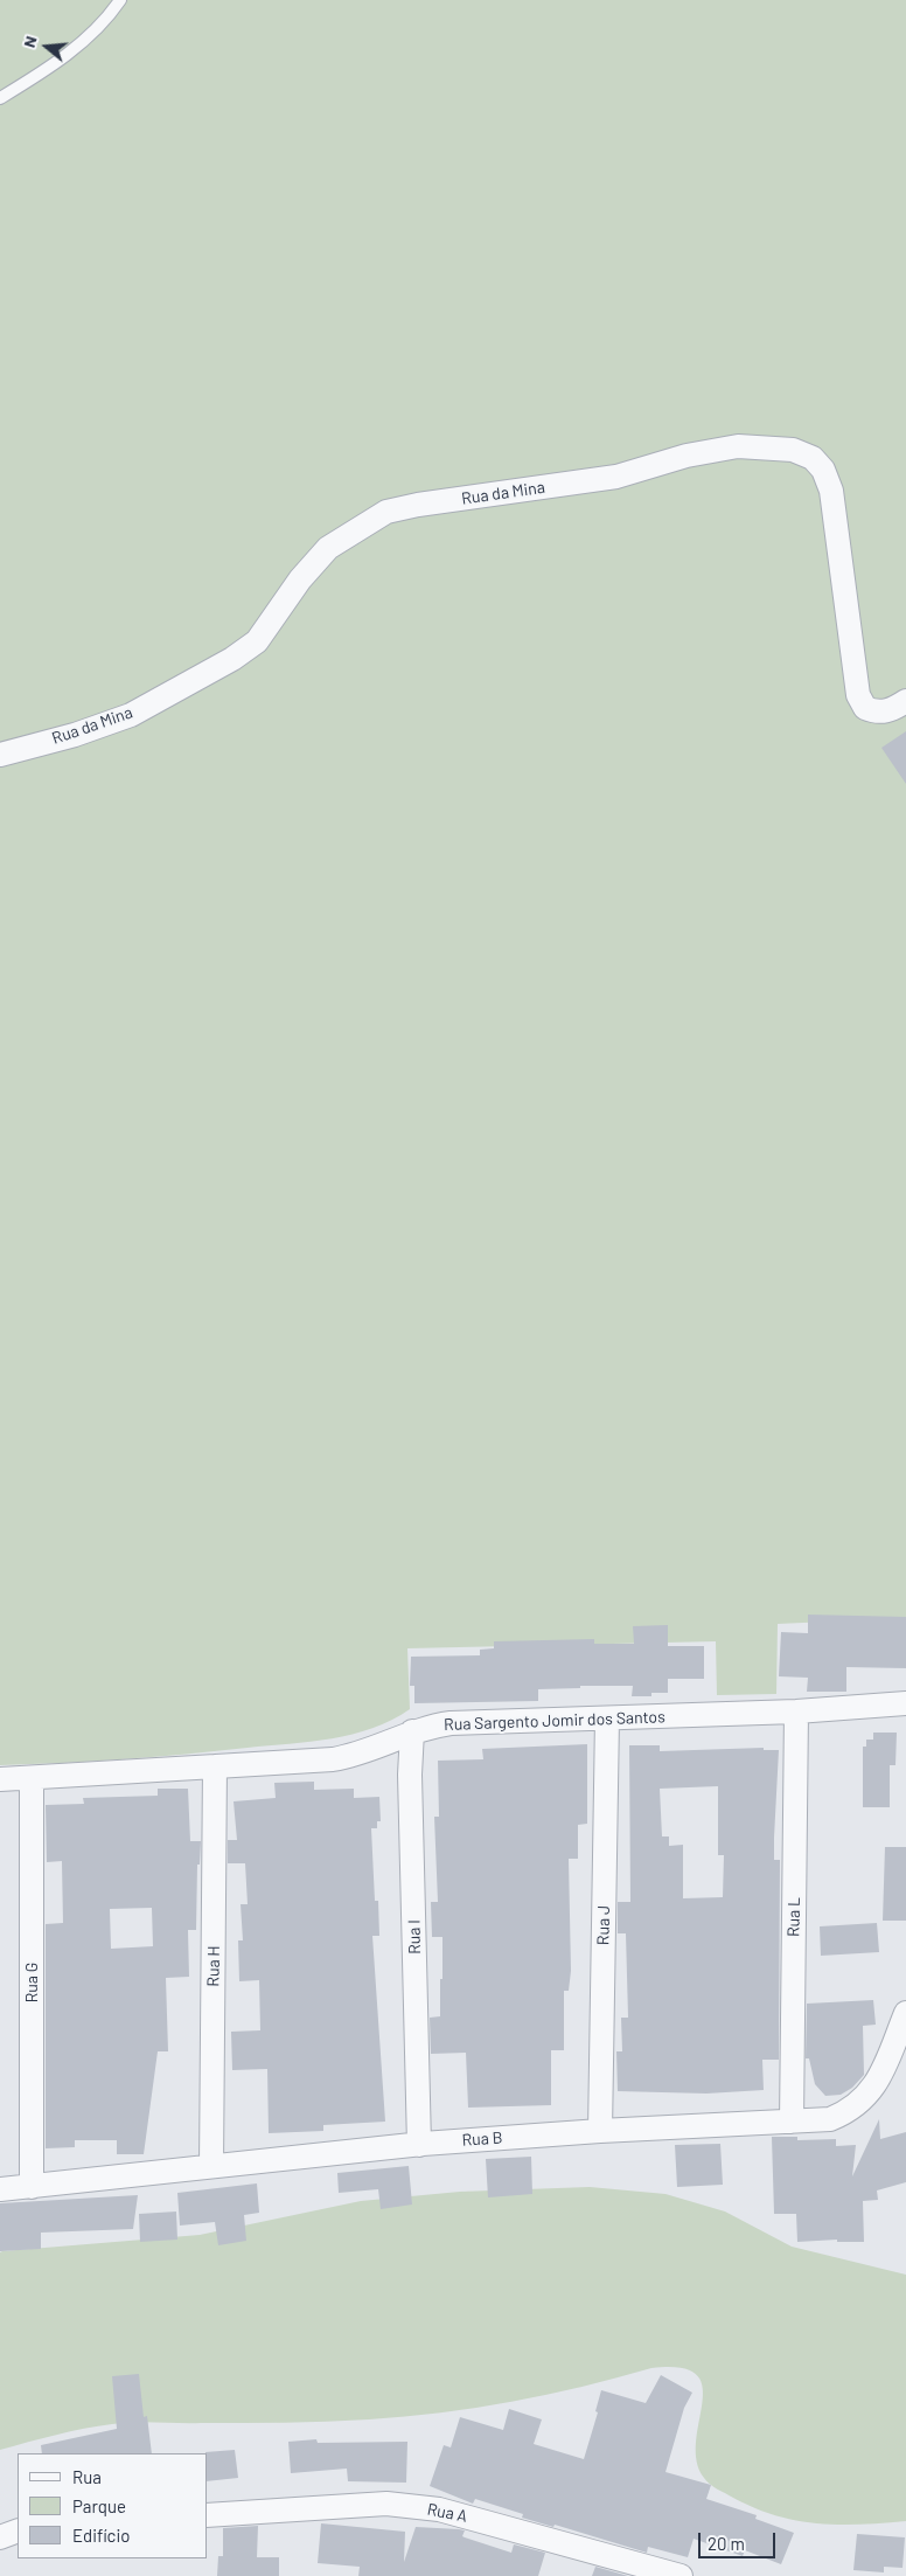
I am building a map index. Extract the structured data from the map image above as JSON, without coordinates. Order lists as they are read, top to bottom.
{
  "streets": {
    "street": [
      "Rua da Mina",
      "Rua Sargento Jomir dos Santos",
      "Rua L",
      "Rua J",
      "Rua I",
      "Rua H",
      "Rua G",
      "Rua B",
      "Rua A"
    ]
  },
  "crossings": [
    ["Rua Sargento Jomir dos Santos", "Rua L"],
    ["Rua Sargento Jomir dos Santos", "Rua J"],
    ["Rua Sargento Jomir dos Santos", "Rua I"],
    ["Rua Sargento Jomir dos Santos", "Rua H"],
    ["Rua Sargento Jomir dos Santos", "Rua G"],
    ["Rua L", "Rua B"],
    ["Rua J", "Rua B"],
    ["Rua I", "Rua B"],
    ["Rua H", "Rua B"],
    ["Rua G", "Rua B"]
  ],
  "legend": ["Rua", "Parque", "Edifício"],
  "scale_bar": "20 m",
  "north": "left"
}
